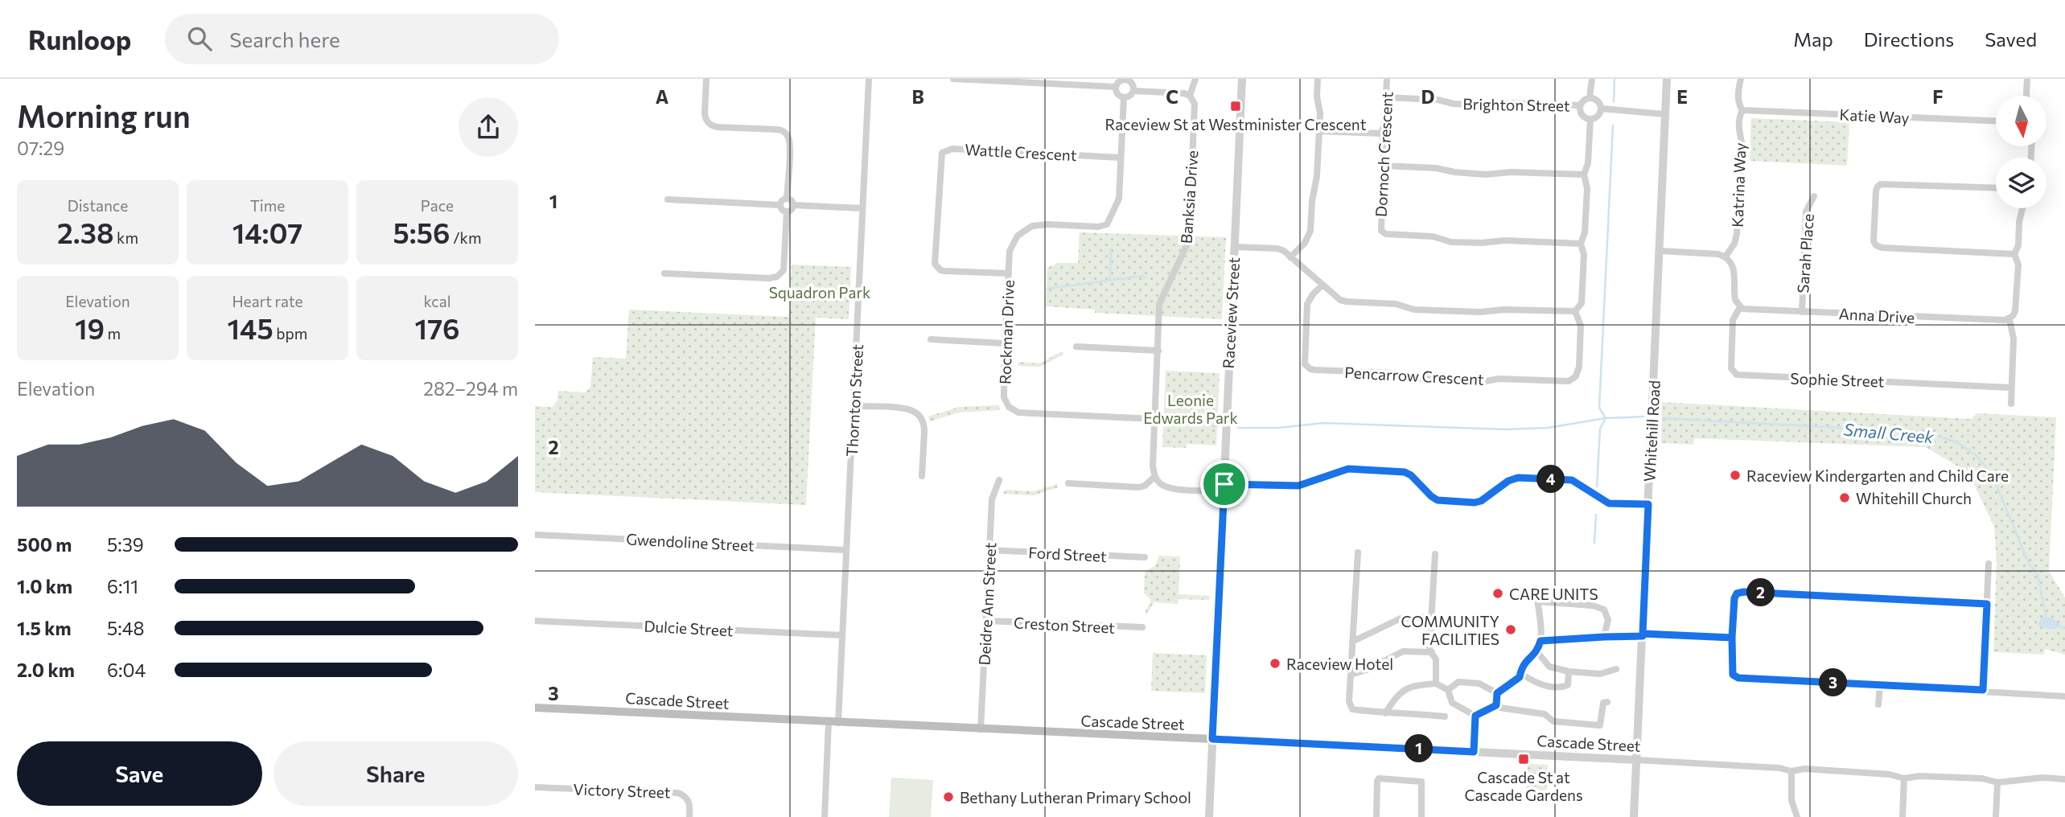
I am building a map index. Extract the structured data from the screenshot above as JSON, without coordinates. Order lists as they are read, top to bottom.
{
  "streets": {
    "main road": ["Cascade Street"],
    "street": [
      "Brighton Street",
      "Katie Way",
      "Wattle Crescent",
      "Dornoch Crescent",
      "Katrina Way",
      "Banksia Drive",
      "Sarah Place",
      "Raceview Street",
      "Anna Drive",
      "Rockman Drive",
      "Pencarrow Crescent",
      "Sophie Street",
      "Thornton Street",
      "Whitehill Road",
      "Gwendoline Street",
      "Ford Street",
      "Deidre Ann Street",
      "Creston Street",
      "Dulcie Street",
      "Victory Street"
    ]
  },
  "crossings": [
    ["Brighton Street", "Dornoch Crescent"],
    ["Katie Way", "Katrina Way"],
    ["Wattle Crescent", "Rockman Drive"],
    ["Banksia Drive", "Rockman Drive"],
    ["Sarah Place", "Anna Drive"],
    ["Raceview Street", "Cascade Street"],
    ["Anna Drive", "Sophie Street"],
    ["Thornton Street", "Gwendoline Street"],
    ["Thornton Street", "Dulcie Street"],
    ["Thornton Street", "Cascade Street"],
    ["Whitehill Road", "Cascade Street"],
    ["Ford Street", "Deidre Ann Street"],
    ["Deidre Ann Street", "Creston Street"],
    ["Deidre Ann Street", "Cascade Street"]
  ],
  "water": ["Small Creek"],
  "parks": ["Squadron Park", "Leonie Edwards Park"],
  "places": {
    "transit": ["Raceview St at Westminister Crescent", "Cascade St at Cascade Gardens"],
    "other": [
      "Raceview Kindergarten and Child Care",
      "Whitehill Church",
      "CARE UNITS",
      "COMMUNITY FACILITIES",
      "Raceview Hotel",
      "Bethany Lutheran Primary School"
    ]
  },
  "north": "bottom",
  "page": {
    "header": "Runloop",
    "search": "Search here",
    "nav": ["Map", "Directions", "Saved"],
    "heading": ["Morning run", "07:29"],
    "stats": [
      ["Distance", "2.38 km"],
      ["Time", "14:07"],
      ["Pace", "5:56 /km"],
      ["Elevation", "19 m"],
      ["Heart rate", "145 bpm"],
      ["kcal", "176"]
    ],
    "chart": ["Elevation", "282–294 m"],
    "pins": [
      "4",
      "2",
      "3",
      "1"
    ],
    "list": [
      {
        "name": "500 m",
        "note": "5:39"
      },
      {
        "name": "1.0 km",
        "note": "6:11"
      },
      {
        "name": "1.5 km",
        "note": "5:48"
      },
      {
        "name": "2.0 km",
        "note": "6:04"
      }
    ],
    "buttons": ["Save", "Share"]
  },
  "grid": {
    "columns": [
      "A",
      "B",
      "C",
      "D",
      "E",
      "F"
    ],
    "rows": ["1", "2", "3"]
  }
}
